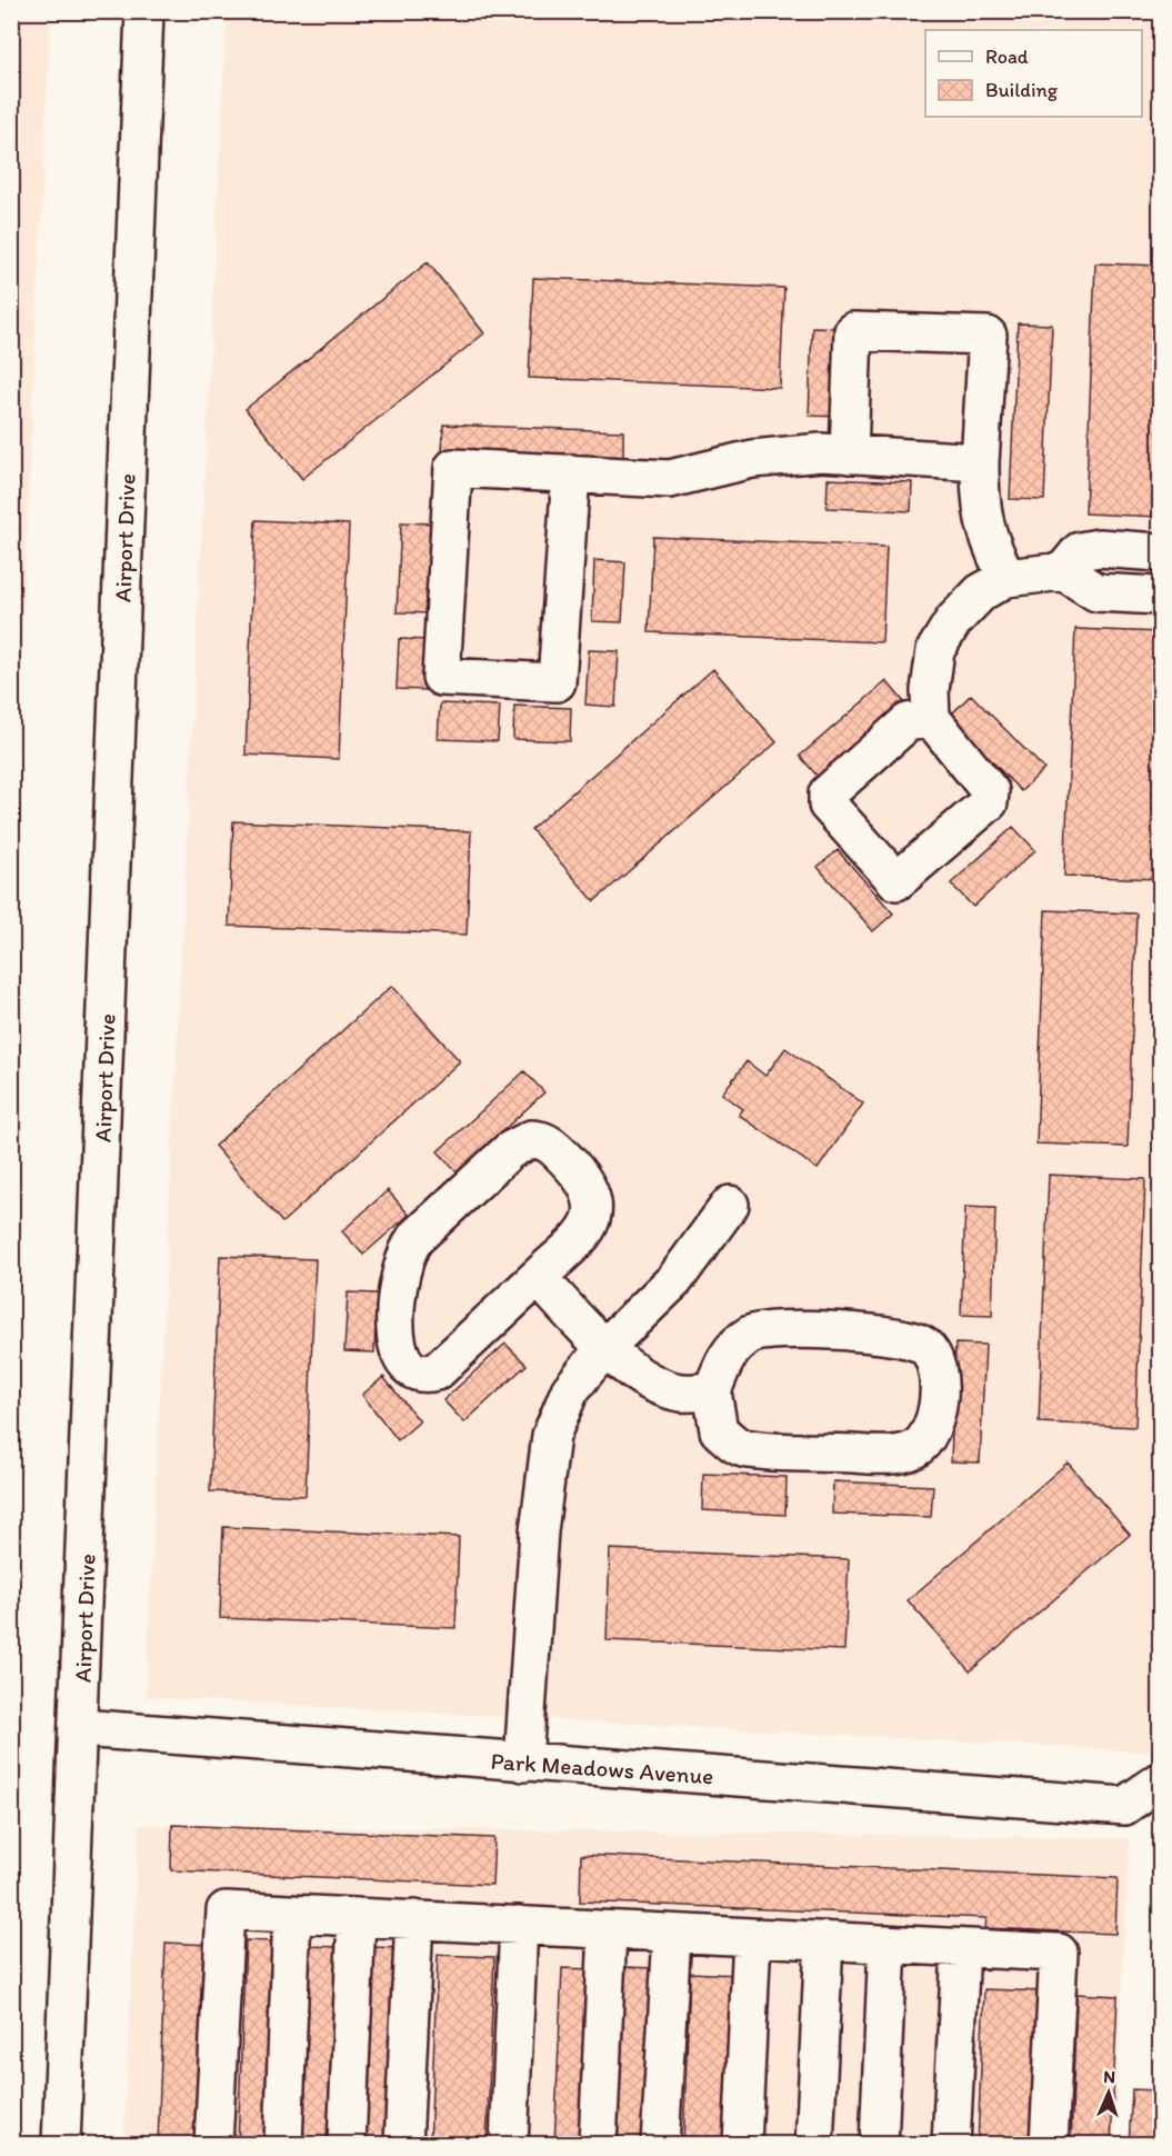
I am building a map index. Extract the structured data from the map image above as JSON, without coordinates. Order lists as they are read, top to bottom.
{
  "streets": {
    "main road": ["Airport Drive", "Park Meadows Avenue"]
  },
  "crossings": [
    ["Airport Drive", "Park Meadows Avenue"]
  ],
  "legend": ["Road", "Building"],
  "north": "top"
}
